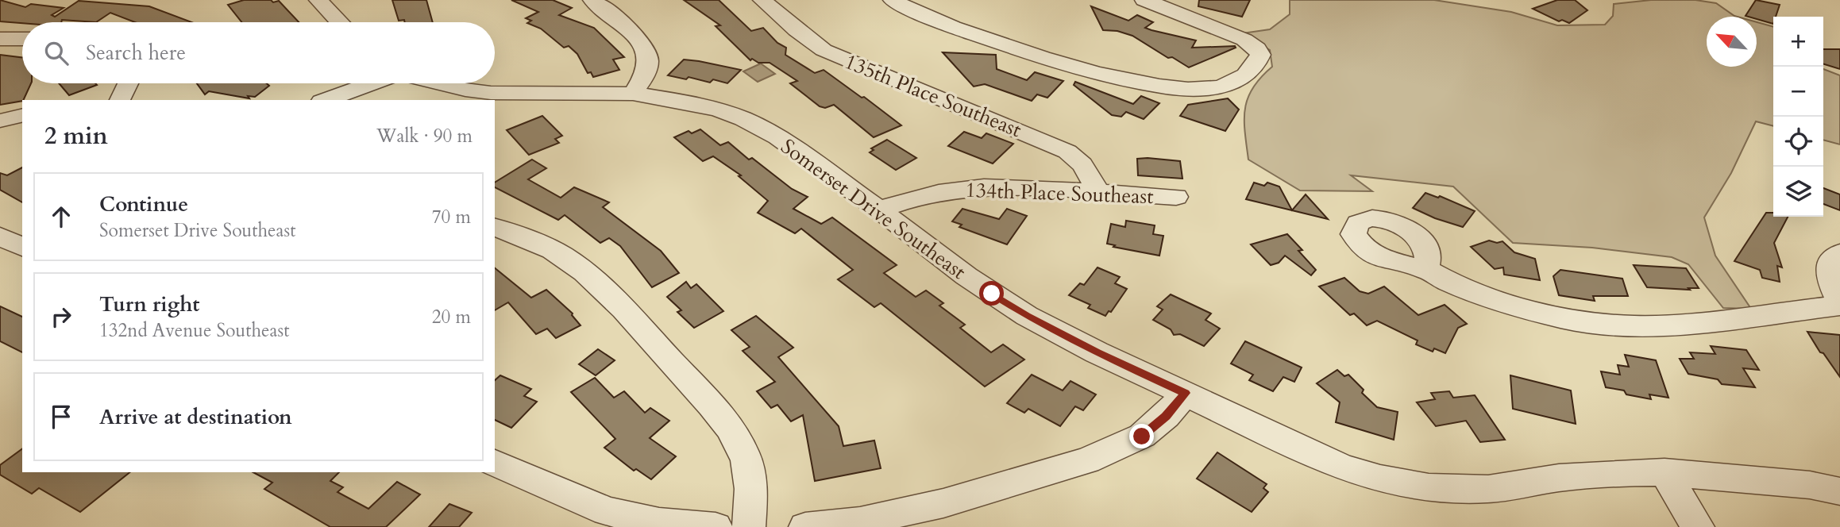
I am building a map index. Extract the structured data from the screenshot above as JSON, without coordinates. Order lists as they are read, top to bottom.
{
  "streets": {
    "street": ["135th Place Southeast", "134th Place Southeast", "Somerset Drive Southeast"]
  },
  "crossings": [
    ["135th Place Southeast", "134th Place Southeast"],
    ["134th Place Southeast", "Somerset Drive Southeast"]
  ],
  "north": "top left",
  "page": {
    "map_buttons": ["+", "−"],
    "search": "Search here",
    "heading": ["2 min", "Walk · 90 m"],
    "list": [
      ["Continue", "Somerset Drive Southeast", "70 m"],
      ["Turn right", "132nd Avenue Southeast", "20 m"],
      "Arrive at destination"
    ]
  }
}
